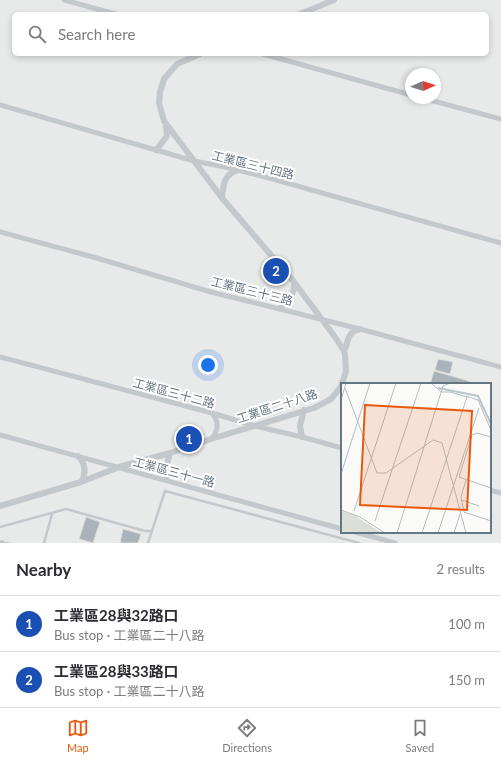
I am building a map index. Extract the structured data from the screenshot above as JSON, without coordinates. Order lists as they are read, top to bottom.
{
  "streets": {
    "street": [
      "工業區三十四路",
      "工業區三十三路",
      "工業區三十二路",
      "工業區二十八路",
      "工業區三十一路"
    ]
  },
  "crossings": [
    ["工業區三十四路", "工業區二十八路"],
    ["工業區三十三路", "工業區二十八路"],
    ["工業區三十二路", "工業區二十八路"],
    ["工業區二十八路", "工業區三十一路"]
  ],
  "north": "right",
  "page": {
    "search": "Search here",
    "pins": ["2", "1"],
    "heading": ["Nearby", "2 results"],
    "list": [
      {
        "mark": "1",
        "name": "工業區28與32路口",
        "note": "Bus stop · 工業區二十八路",
        "value": "100 m"
      },
      {
        "mark": "2",
        "name": "工業區28與33路口",
        "note": "Bus stop · 工業區二十八路",
        "value": "150 m"
      }
    ],
    "nav": ["Map", "Directions", "Saved"]
  }
}
